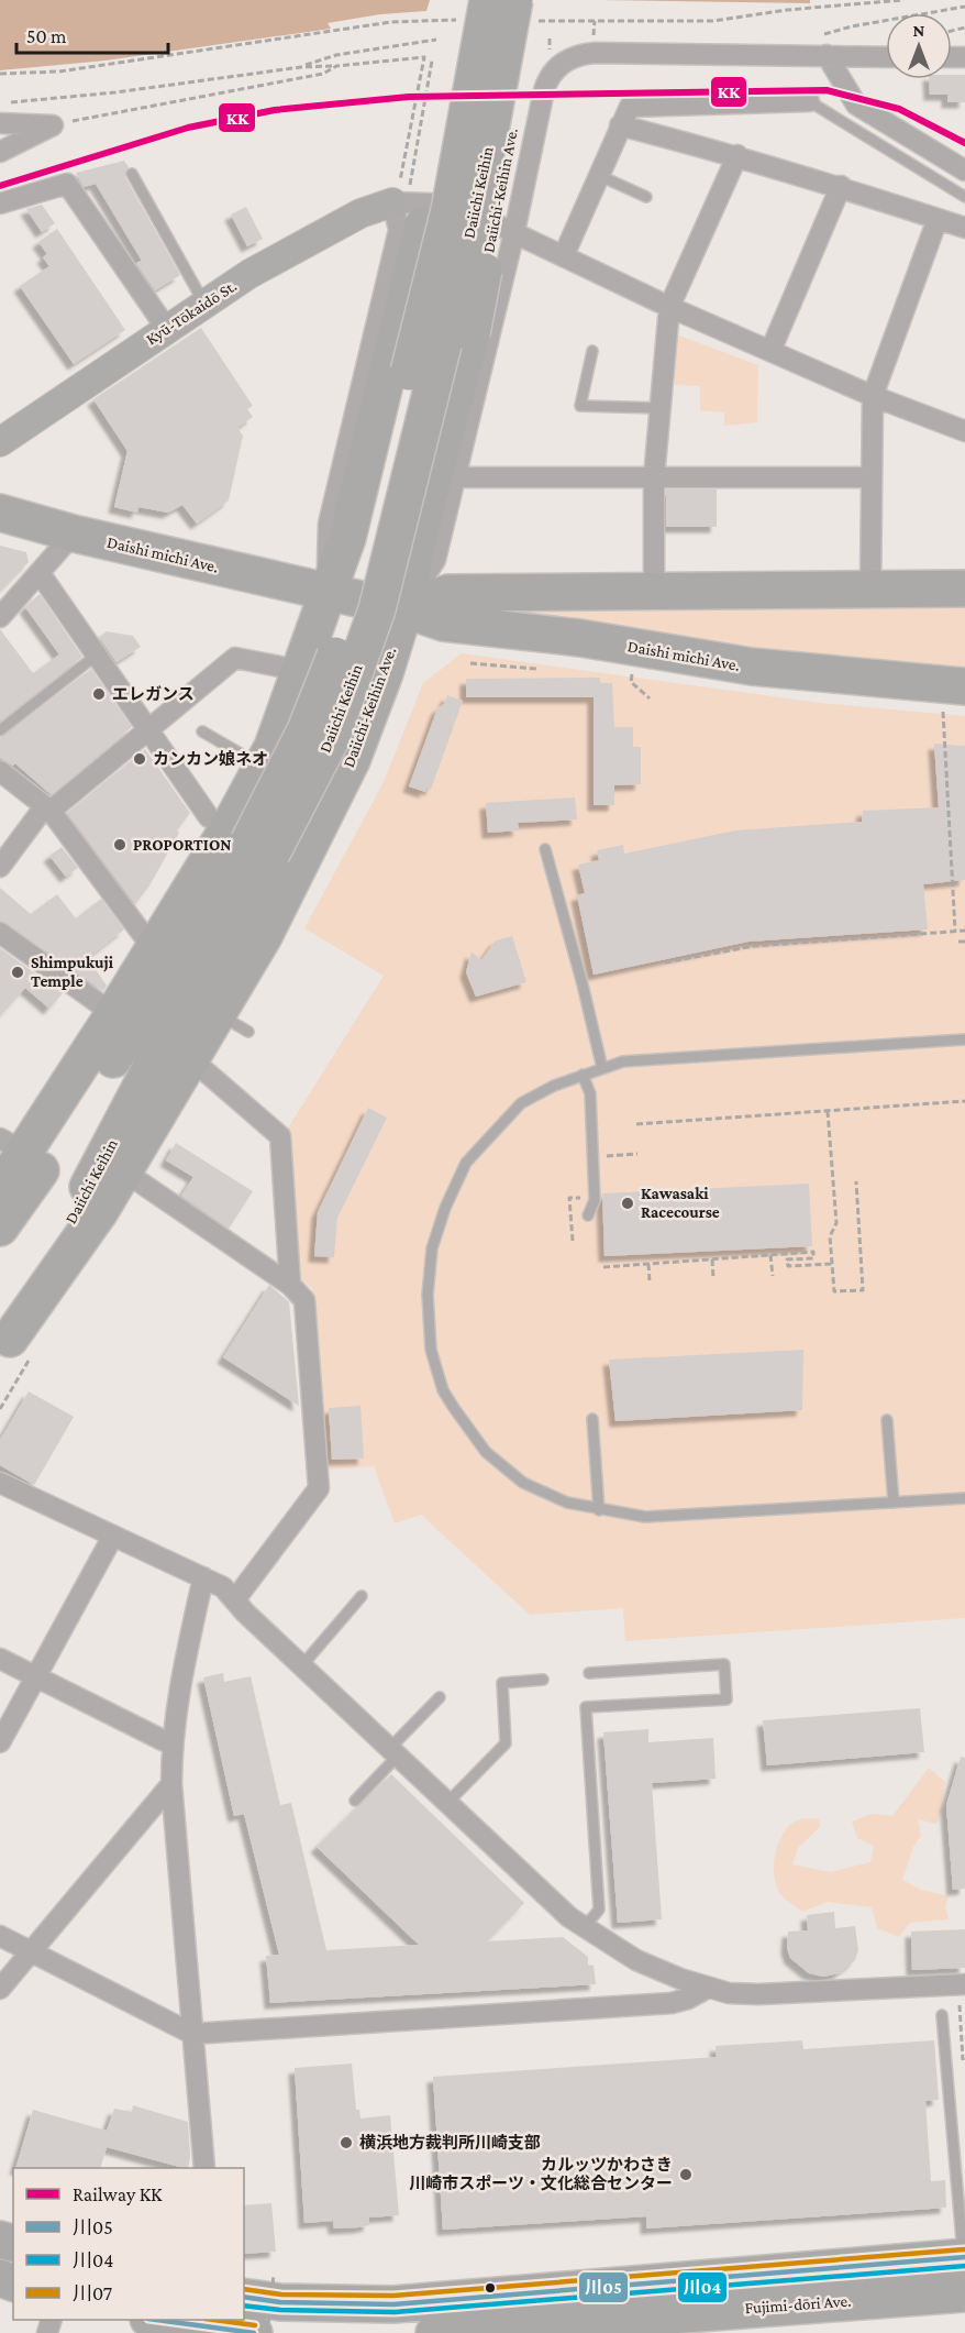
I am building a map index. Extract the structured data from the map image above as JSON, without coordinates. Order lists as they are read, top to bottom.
{
  "streets": {
    "highway": [
      "Daiichi-Keihin Ave.",
      "Daiichi Keihin",
      "Daishi michi Ave.",
      "Fujimi-dōri Ave."
    ],
    "street": ["Kyū-Tōkaidō St."]
  },
  "crossings": [
    ["Daiichi-Keihin Ave.", "Daiichi Keihin"],
    ["Daiichi-Keihin Ave.", "Daishi michi Ave."]
  ],
  "places": [
    "エレガンス",
    "カンカン娘ネオ",
    "PROPORTION",
    "Shimpukuji Temple",
    "Kawasaki Racecourse",
    "横浜地方裁判所川崎支部",
    "カルッツかわさき 川崎市スポーツ・文化総合センター"
  ],
  "lines": [
    "rail line KK",
    "transit line 川07",
    "transit line 川05",
    "transit line 川04"
  ],
  "legend": [
    "Railway KK",
    "川05",
    "川04",
    "川07"
  ],
  "scale_bar": "50 m",
  "north": "top"
}
